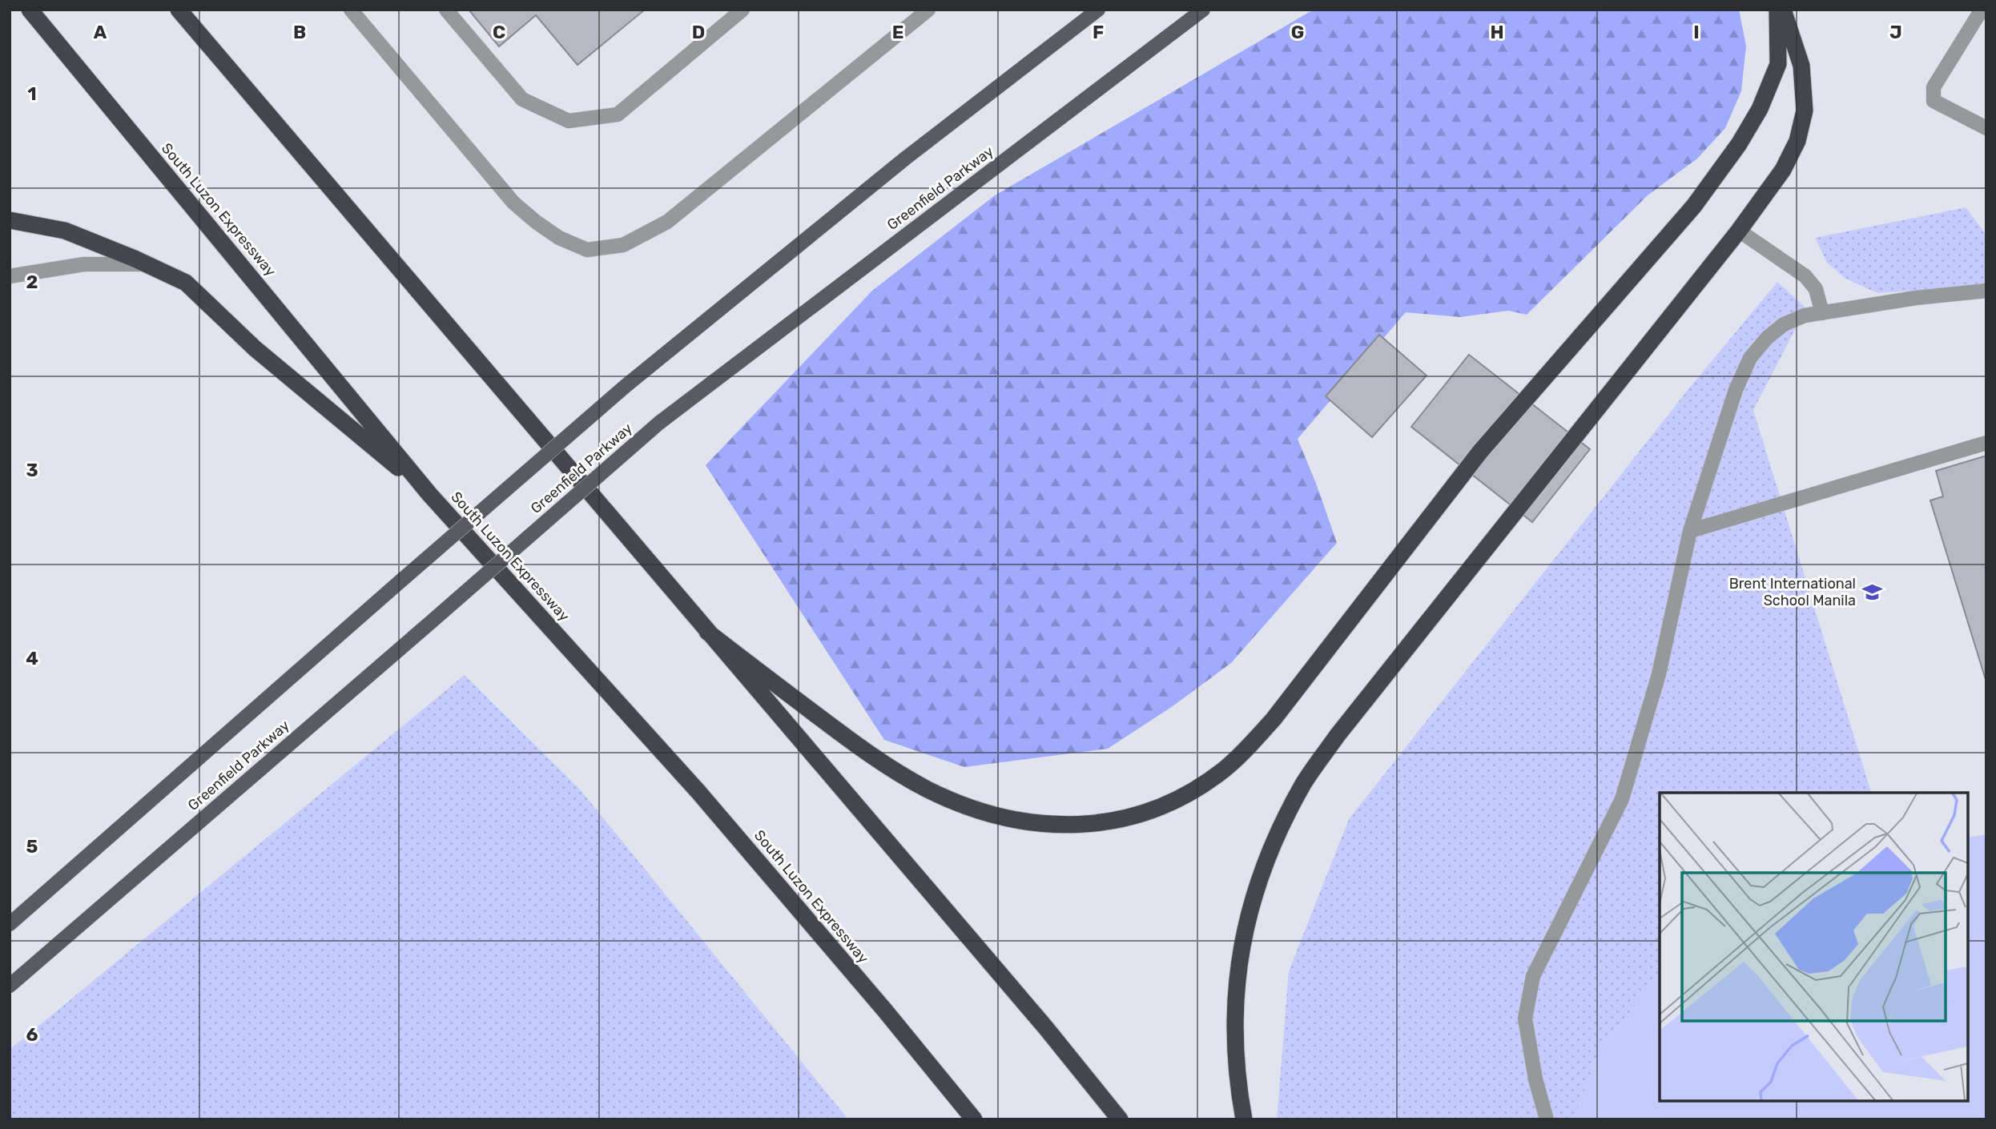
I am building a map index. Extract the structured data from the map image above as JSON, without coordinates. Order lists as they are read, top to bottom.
{
  "streets": {
    "highway": ["South Luzon Expressway"],
    "main road": ["Greenfield Parkway"]
  },
  "places": {
    "school or university": ["Brent International School Manila"]
  },
  "grid": {
    "columns": [
      "A",
      "B",
      "C",
      "D",
      "E",
      "F",
      "G",
      "H",
      "I",
      "J"
    ],
    "rows": [
      "1",
      "2",
      "3",
      "4",
      "5",
      "6"
    ]
  }
}
